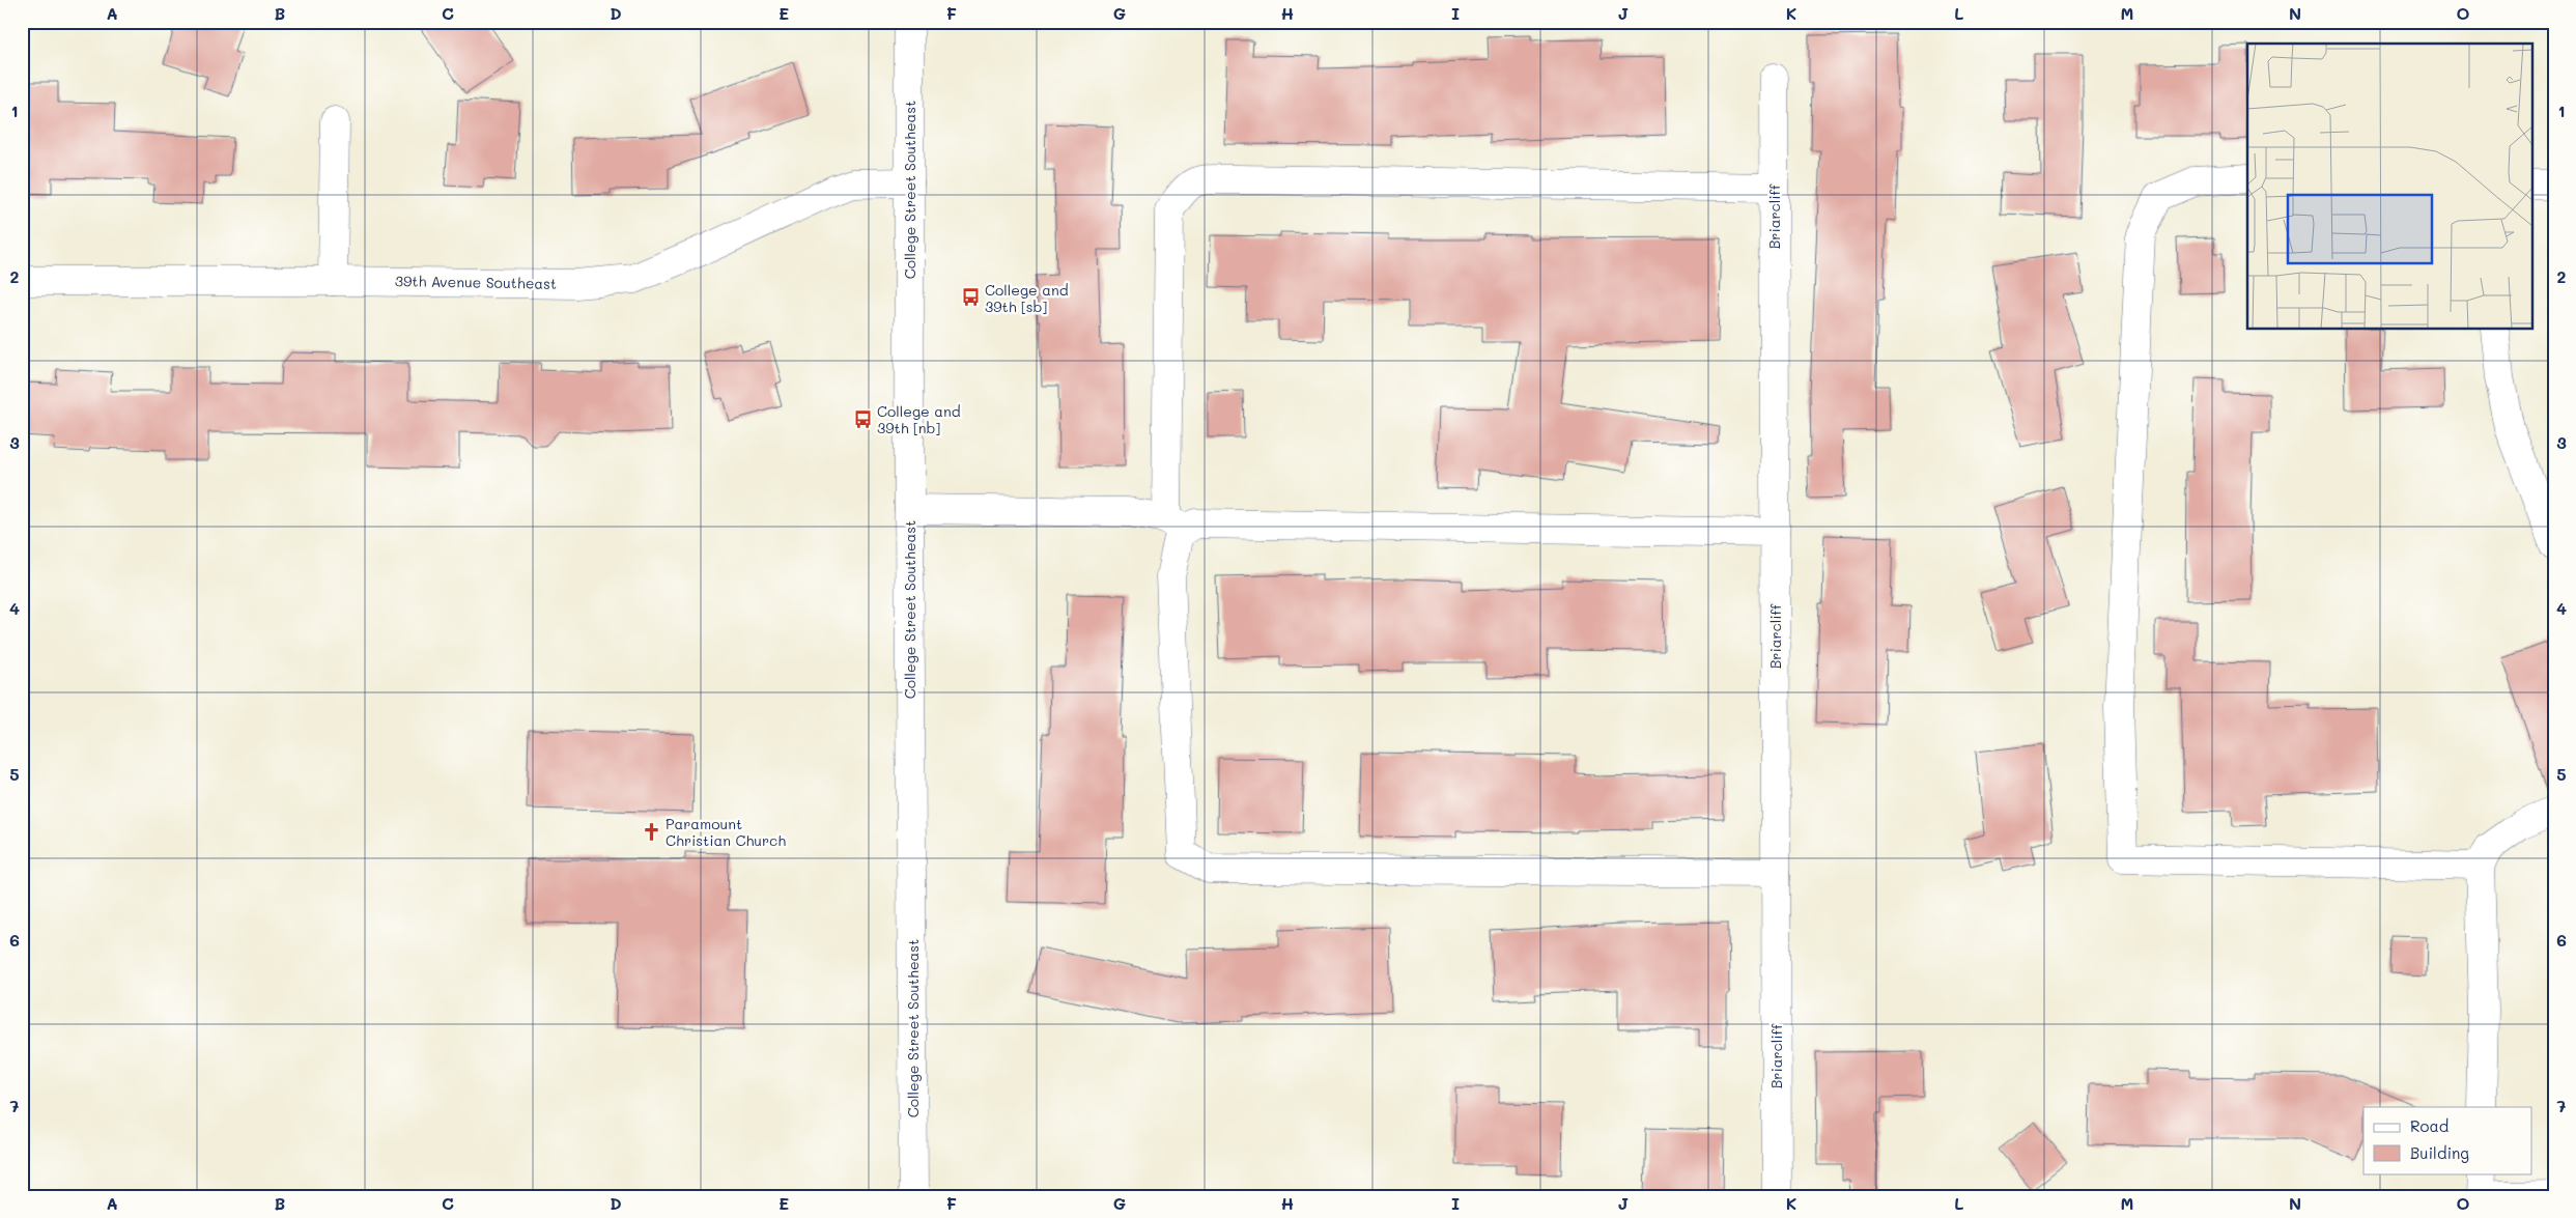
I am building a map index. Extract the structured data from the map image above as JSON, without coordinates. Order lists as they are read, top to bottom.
{
  "streets": {
    "street": ["College Street Southeast", "Briarcliff", "39th Avenue Southeast"]
  },
  "crossings": [
    ["College Street Southeast", "39th Avenue Southeast"]
  ],
  "places": {
    "bus stop": ["College and 39th [sb]", "College and 39th [nb]"],
    "church": ["Paramount Christian Church"]
  },
  "legend": ["Road", "Building"],
  "grid": {
    "columns": [
      "A",
      "B",
      "C",
      "D",
      "E",
      "F",
      "G",
      "H",
      "I",
      "J",
      "K",
      "L",
      "M",
      "N",
      "O"
    ],
    "rows": [
      "1",
      "2",
      "3",
      "4",
      "5",
      "6",
      "7"
    ]
  }
}
